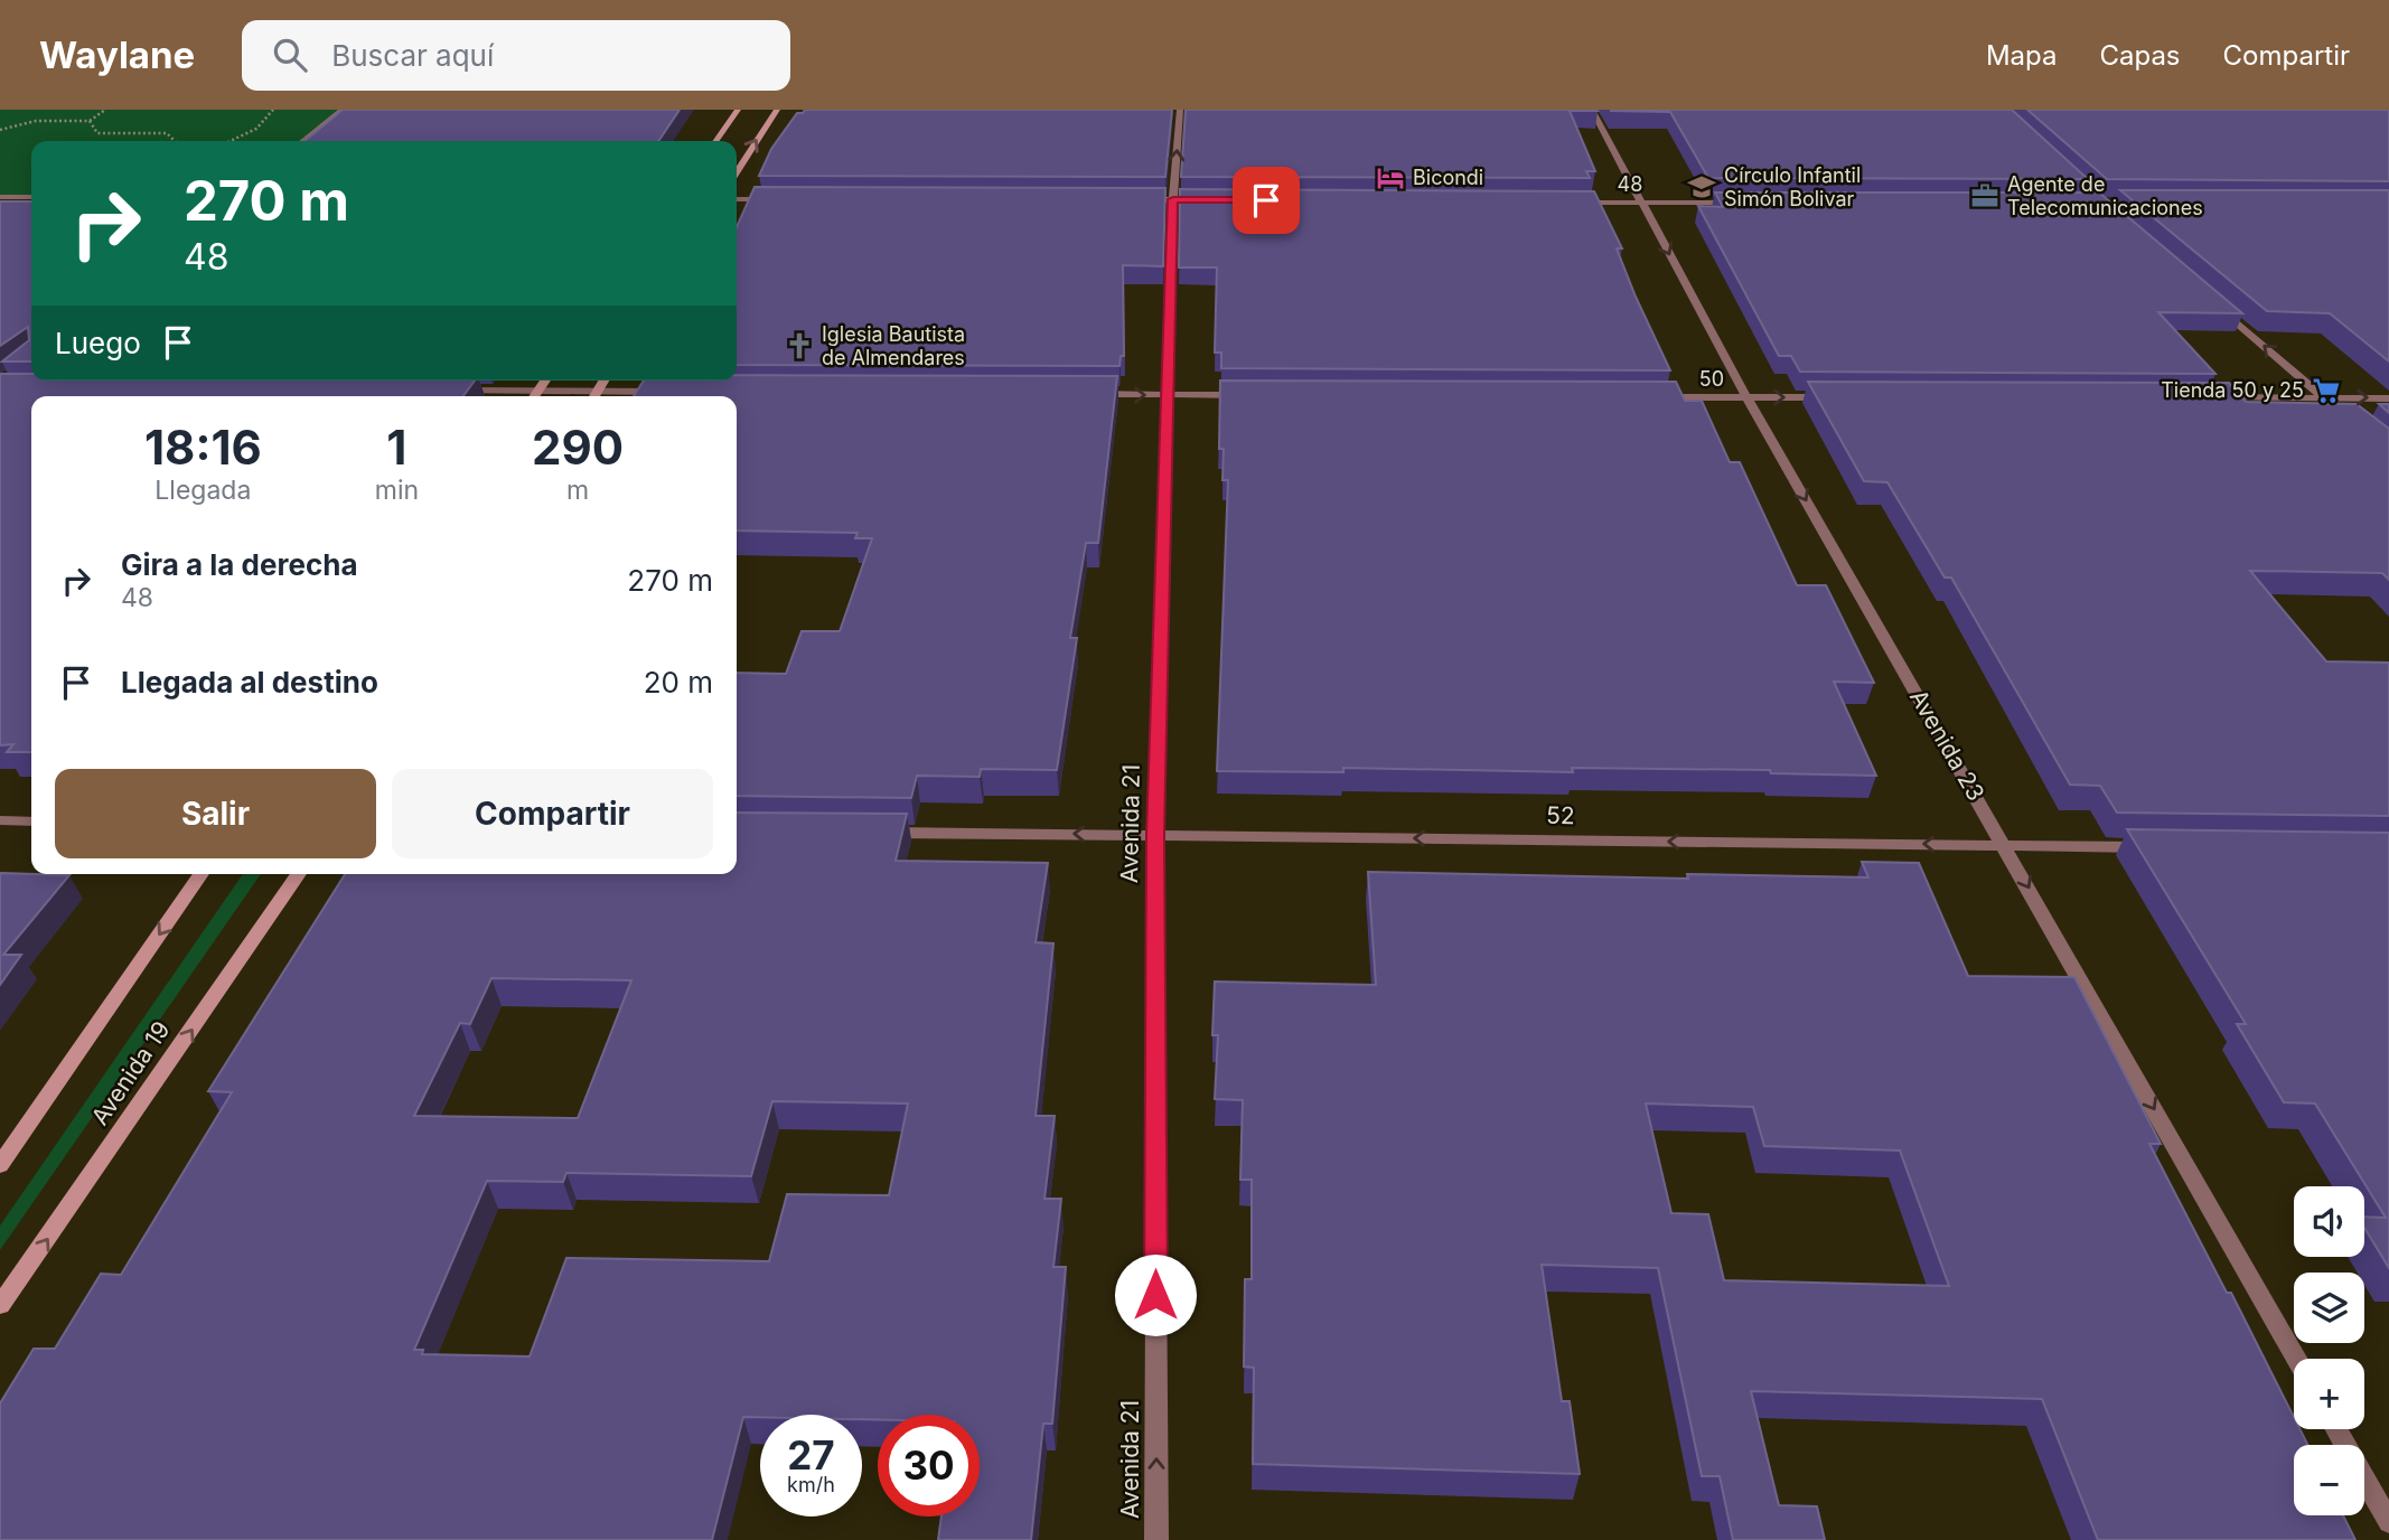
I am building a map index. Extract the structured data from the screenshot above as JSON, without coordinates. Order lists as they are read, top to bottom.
{
  "streets": {
    "main road": ["Avenida 19"],
    "street": [
      "48",
      "50",
      "Avenida 23",
      "52",
      "Avenida 21"
    ]
  },
  "crossings": [
    ["48", "Avenida 23"],
    ["50", "Avenida 23"],
    ["Avenida 23", "52"],
    ["52", "Avenida 21"]
  ],
  "one_way": [
    "50",
    "Avenida 23",
    "52",
    "Avenida 21"
  ],
  "places": {
    "hotel": ["Bicondi"],
    "school or university": ["Círculo Infantil Simón Bolivar"],
    "office": ["Agente de Telecomunicaciones"],
    "church": ["Iglesia Bautista de Almendares"],
    "supermarket": ["Tienda 50 y 25"]
  },
  "page": {
    "header": "Waylane",
    "search": "Buscar aquí",
    "nav": ["Mapa", "Capas", "Compartir"],
    "turn": ["270 m", "48"],
    "then": "Luego",
    "eta": [
      "18:16",
      "Llegada",
      "1",
      "min",
      "290",
      "m"
    ],
    "list": [
      {
        "name": "Gira a la derecha",
        "note": "48",
        "value": "270 m"
      },
      {
        "name": "Llegada al destino",
        "value": "20 m"
      }
    ],
    "buttons": ["Salir", "Compartir"],
    "map_buttons": ["+", "−"],
    "speed": "27 km/h",
    "limit": "30"
  }
}
